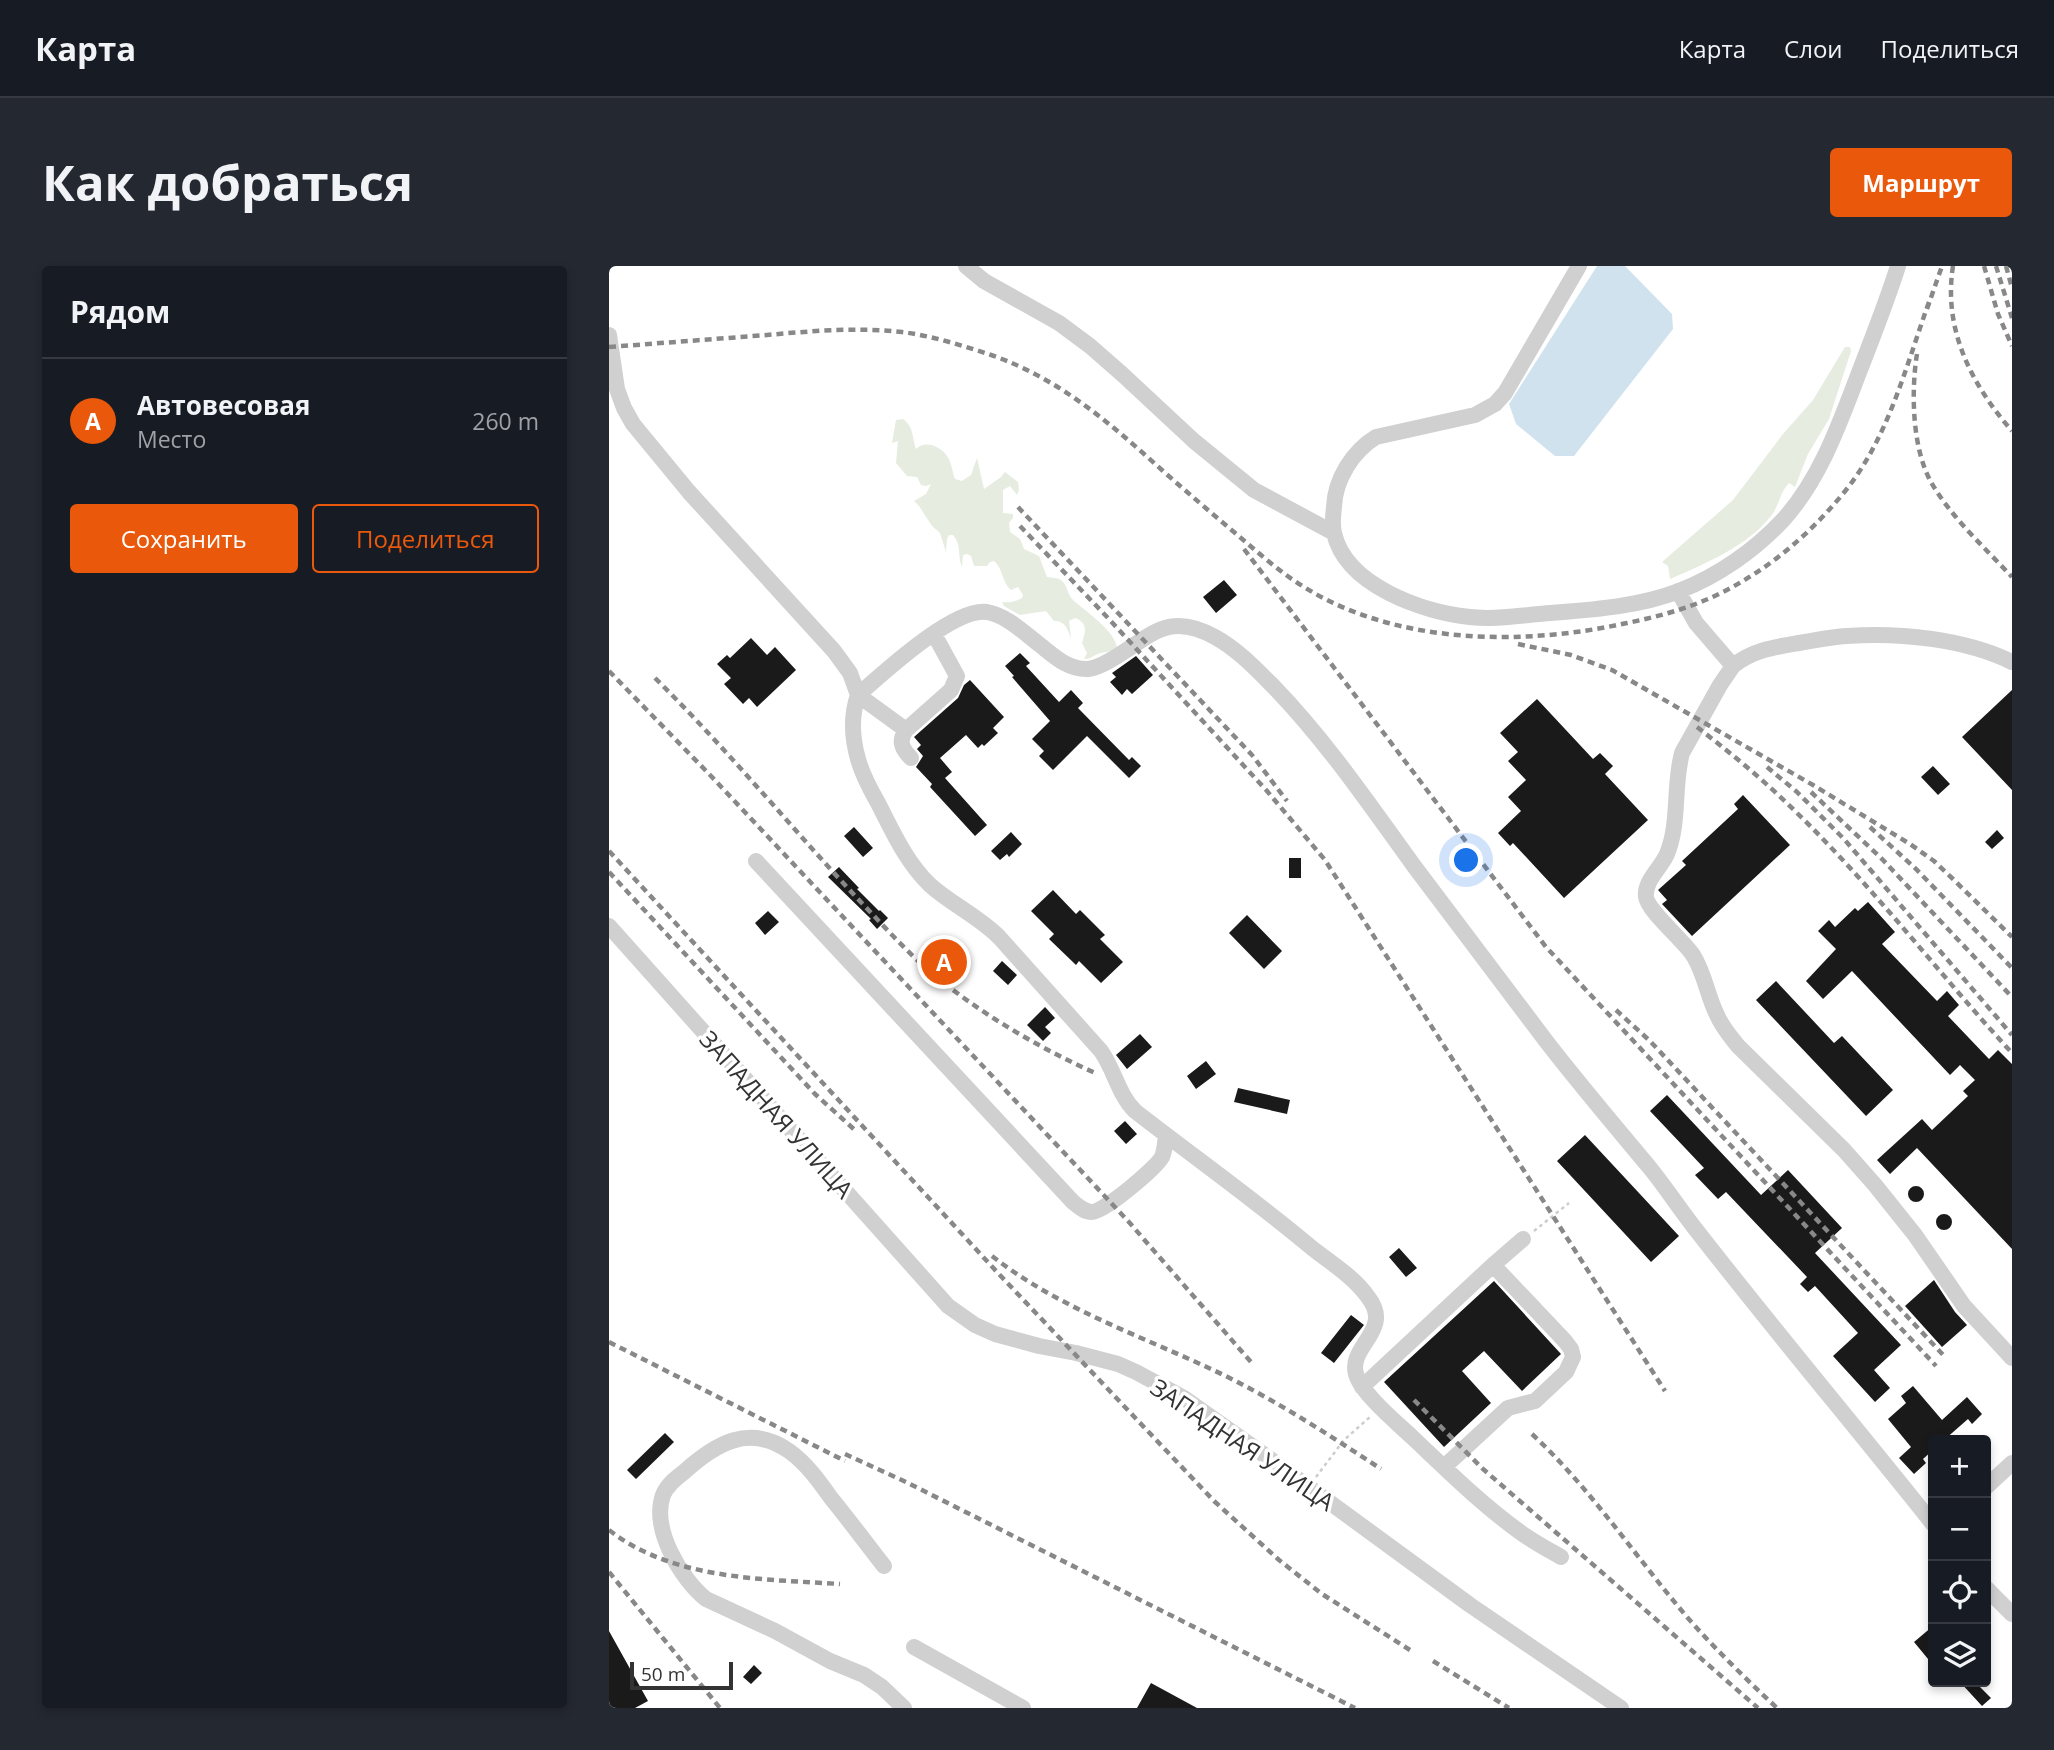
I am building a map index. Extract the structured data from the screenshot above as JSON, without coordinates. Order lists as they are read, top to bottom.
{
  "streets": {
    "street": ["ЗАПАДНАЯ УЛИЦА"]
  },
  "scale_bar": "50 m",
  "page": {
    "header": "Карта",
    "nav": ["Карта", "Слои", "Поделиться"],
    "buttons": [
      "Маршрут",
      ["Сохранить", "Поделиться"]
    ],
    "title": "Как добраться",
    "heading": "Рядом",
    "list": [
      {
        "mark": "A",
        "name": "Автовесовая",
        "note": "Место",
        "value": "260 m"
      }
    ],
    "pins": "A",
    "map_buttons": ["+", "−"],
    "scale": "50 m"
  }
}
